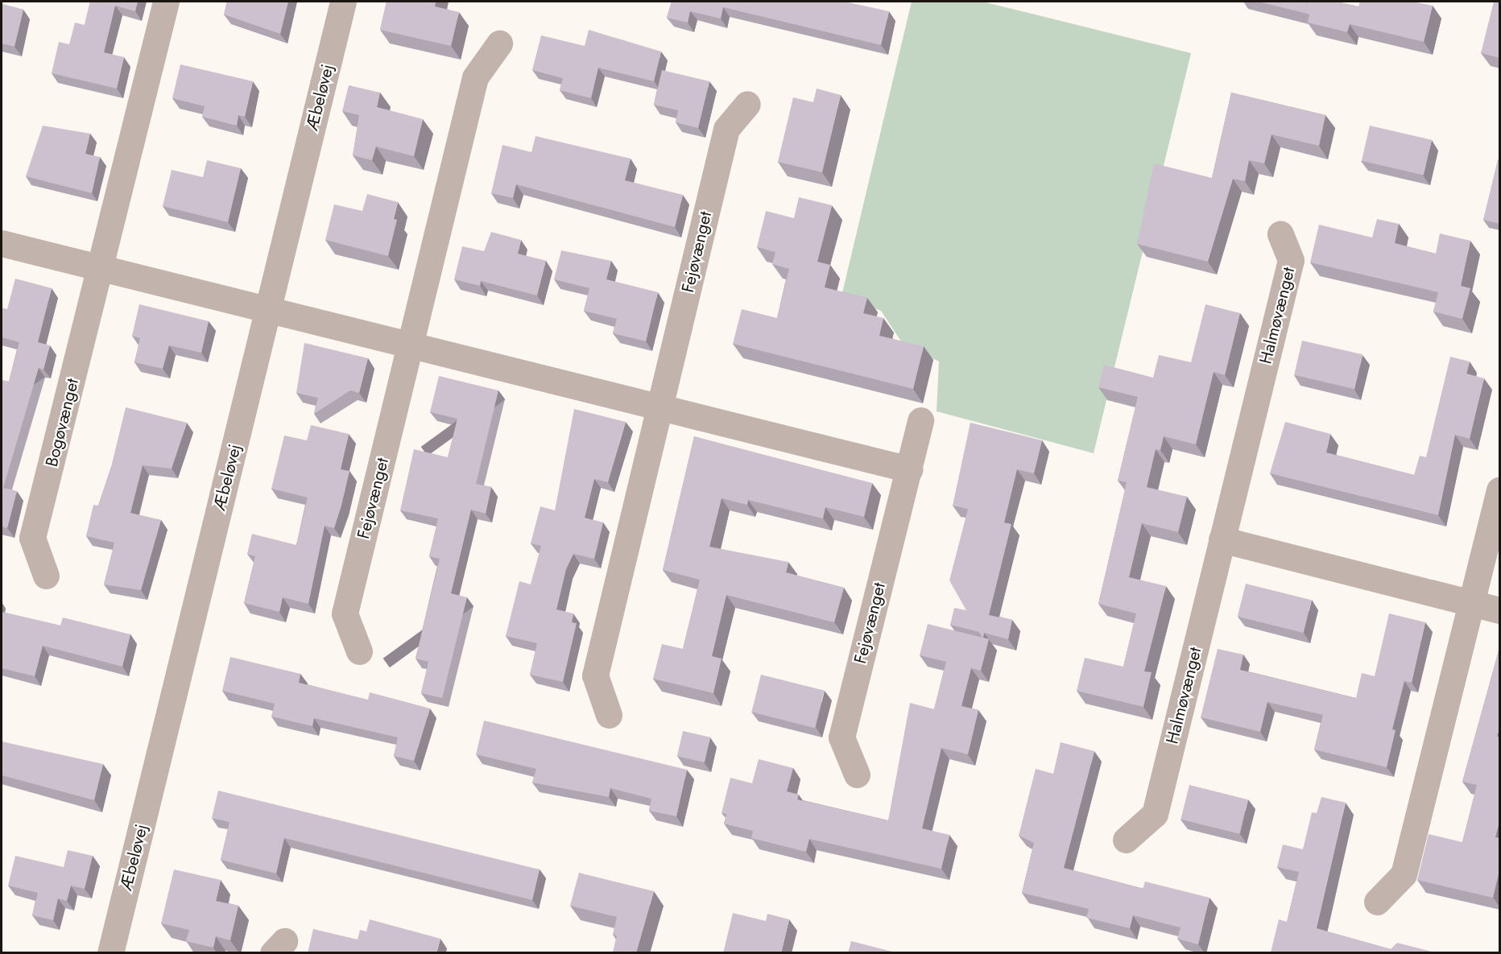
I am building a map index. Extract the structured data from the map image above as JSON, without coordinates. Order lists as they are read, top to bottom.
{
  "streets": {
    "street": [
      "Æbeløvej",
      "Fejøvænget",
      "Halmøvænget",
      "Bogøvænget"
    ]
  }
}
